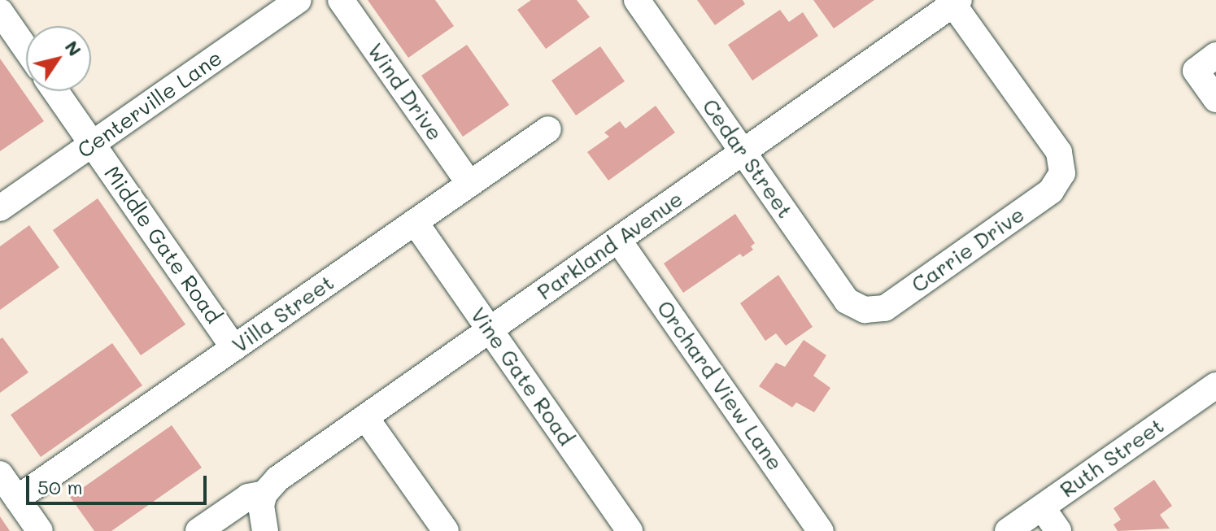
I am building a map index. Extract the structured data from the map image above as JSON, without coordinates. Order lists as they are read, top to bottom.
{
  "streets": {
    "street": [
      "Wind Drive",
      "Centerville Lane",
      "Cedar Street",
      "Middle Gate Road",
      "Parkland Avenue",
      "Carrie Drive",
      "Villa Street",
      "Vine Gate Road",
      "Orchard View Lane",
      "Ruth Street"
    ]
  },
  "crossings": [
    ["Wind Drive", "Villa Street"],
    ["Centerville Lane", "Middle Gate Road"],
    ["Cedar Street", "Parkland Avenue"],
    ["Cedar Street", "Carrie Drive"],
    ["Middle Gate Road", "Villa Street"],
    ["Parkland Avenue", "Carrie Drive"],
    ["Parkland Avenue", "Vine Gate Road"],
    ["Parkland Avenue", "Orchard View Lane"],
    ["Villa Street", "Vine Gate Road"]
  ],
  "scale_bar": "50 m",
  "north": "top right"
}
